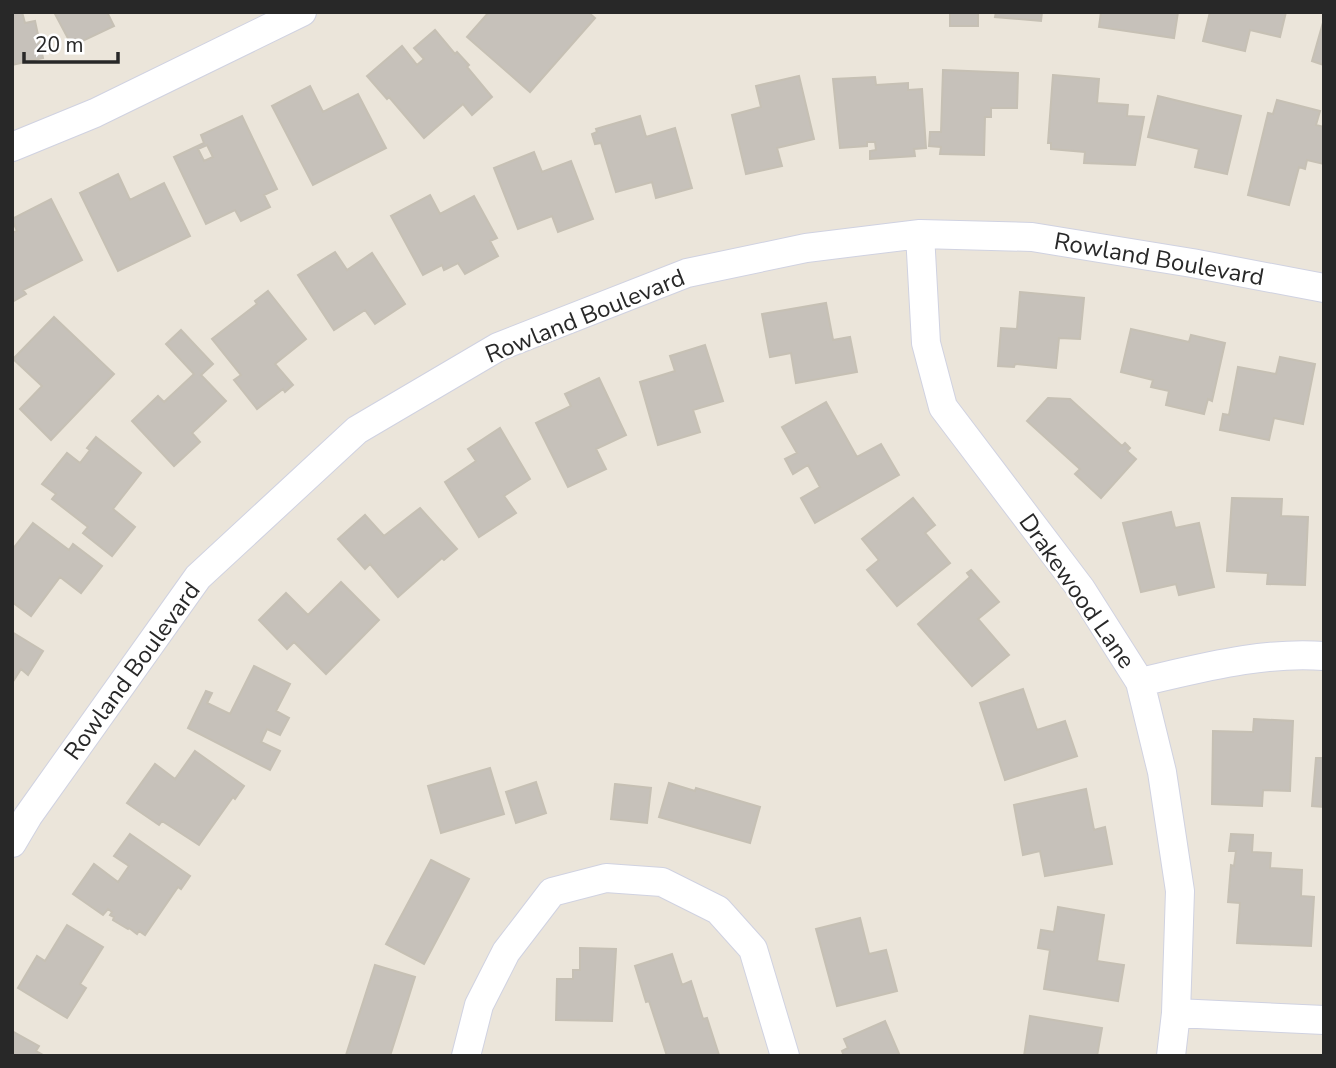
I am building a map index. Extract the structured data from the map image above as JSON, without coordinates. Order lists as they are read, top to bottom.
{
  "streets": {
    "street": ["Rowland Boulevard", "Drakewood Lane"]
  },
  "crossings": [
    ["Rowland Boulevard", "Drakewood Lane"]
  ],
  "scale_bar": "20 m"
}
